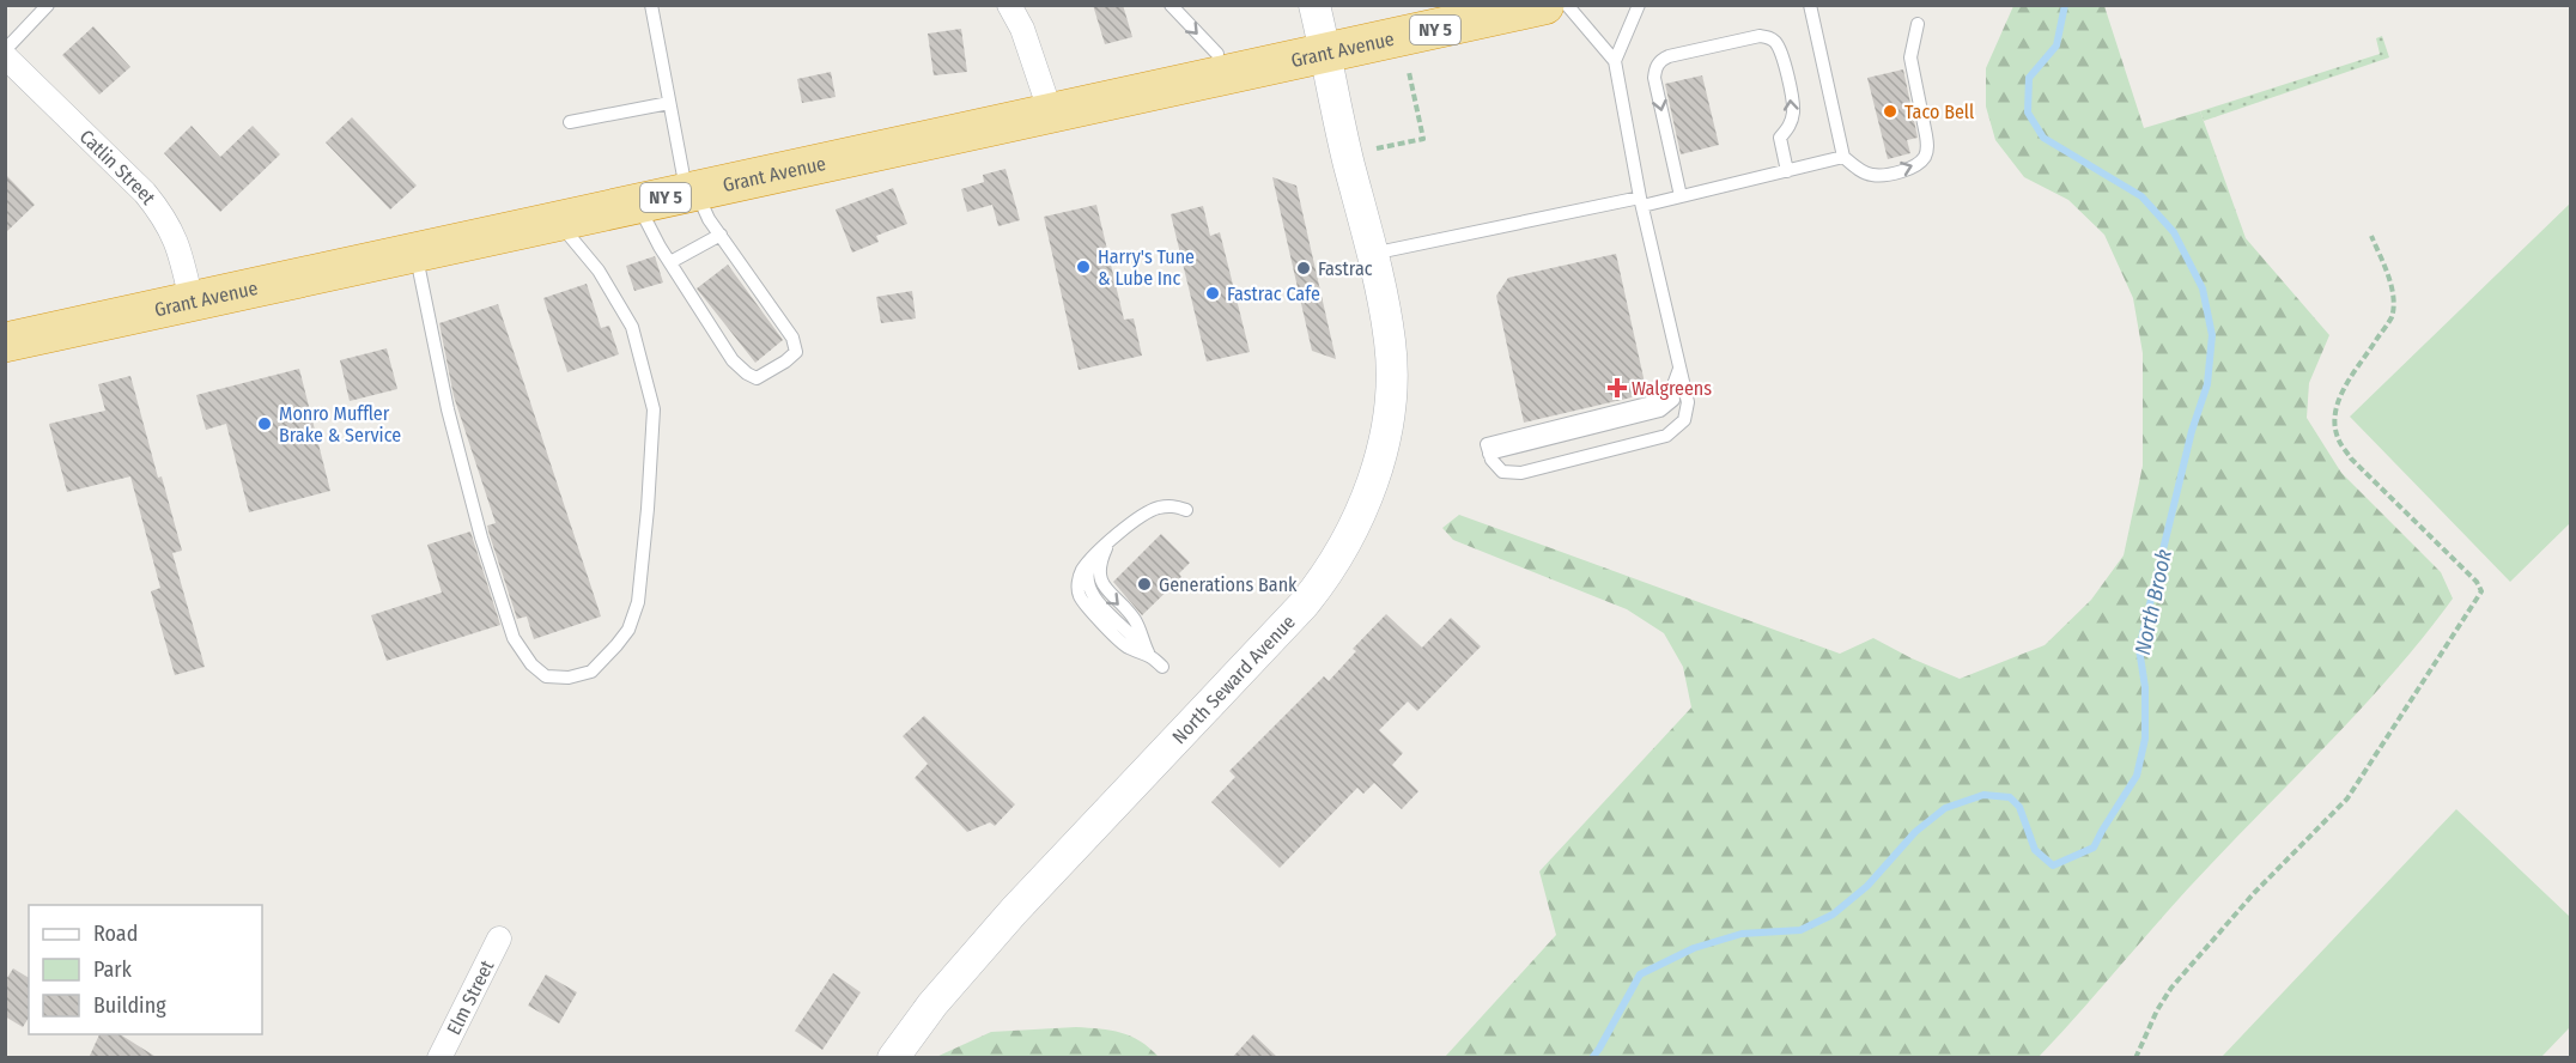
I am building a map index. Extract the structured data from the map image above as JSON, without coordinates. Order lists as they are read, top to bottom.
{
  "streets": {
    "highway": ["NY 5", "Grant Avenue"],
    "street": ["Catlin Street", "North Seward Avenue", "Elm Street"]
  },
  "crossings": [
    ["Grant Avenue", "Catlin Street"],
    ["Grant Avenue", "North Seward Avenue"]
  ],
  "water": ["North Brook"],
  "places": {
    "other": [
      "Taco Bell",
      "Harry's Tune & Lube Inc",
      "Fastrac",
      "Fastrac Cafe",
      "Monro Muffler Brake & Service",
      "Generations Bank"
    ],
    "health": ["Walgreens"]
  },
  "legend": ["Road", "Park", "Building"]
}
